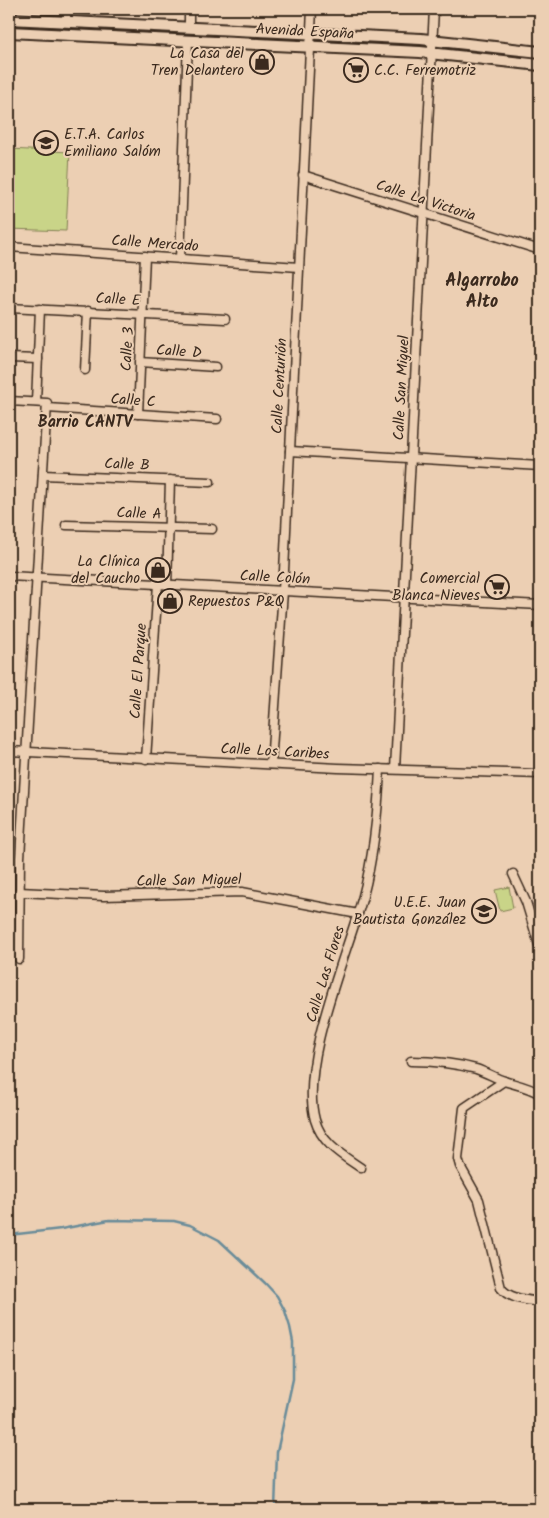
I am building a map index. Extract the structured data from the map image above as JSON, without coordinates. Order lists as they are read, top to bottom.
{
  "streets": {
    "main road": ["Avenida España"],
    "street": [
      "Calle La Victoria",
      "Calle Mercado",
      "Calle E",
      "Calle 3",
      "Calle D",
      "Calle Centurión",
      "Calle San Miguel",
      "Calle C",
      "Calle B",
      "Calle A",
      "Calle Colón",
      "Calle El Parque",
      "Calle Los Caribes",
      "Calle Las Flores"
    ]
  },
  "crossings": [
    ["Avenida España", "Calle Centurión"],
    ["Avenida España", "Calle San Miguel"],
    ["Calle La Victoria", "Calle Centurión"],
    ["Calle La Victoria", "Calle San Miguel"],
    ["Calle Mercado", "Calle 3"],
    ["Calle Mercado", "Calle Centurión"],
    ["Calle E", "Calle 3"],
    ["Calle 3", "Calle D"],
    ["Calle 3", "Calle C"],
    ["Calle Centurión", "Calle Colón"],
    ["Calle Centurión", "Calle Los Caribes"],
    ["Calle San Miguel", "Calle Colón"],
    ["Calle San Miguel", "Calle Los Caribes"],
    ["Calle San Miguel", "Calle Las Flores"],
    ["Calle B", "Calle El Parque"],
    ["Calle A", "Calle El Parque"],
    ["Calle Colón", "Calle El Parque"],
    ["Calle El Parque", "Calle Los Caribes"],
    ["Calle Los Caribes", "Calle Las Flores"]
  ],
  "districts": ["Algarrobo Alto", "Barrio CANTV"],
  "places": {
    "shop": ["La Casa del Tren Delantero", "La Clínica del Caucho", "Repuestos P&Q"],
    "supermarket": ["C.C. Ferremotriz", "Comercial Blanca Nieves"],
    "school or university": ["E.T.A. Carlos Emiliano Salóm", "U.E.E. Juan Bautista González"]
  }
}
